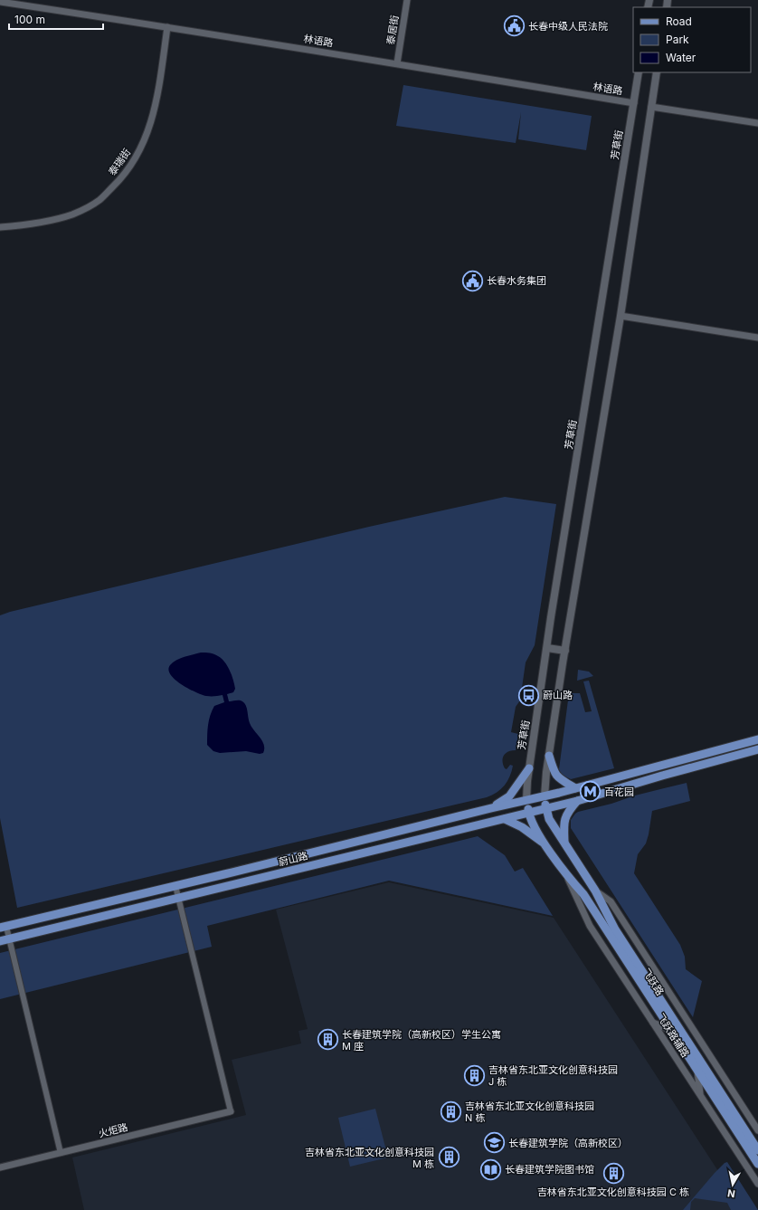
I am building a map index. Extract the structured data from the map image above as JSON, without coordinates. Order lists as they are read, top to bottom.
{
  "streets": {
    "main road": ["芳草街", "蔚山路", "飞跃路"],
    "street": [
      "泰居街",
      "林语路",
      "泰瑞街",
      "飞跃路辅路",
      "火炬路"
    ]
  },
  "crossings": [
    ["泰居街", "林语路"],
    ["林语路", "芳草街"],
    ["林语路", "泰瑞街"],
    ["芳草街", "蔚山路"],
    ["芳草街", "飞跃路"],
    ["蔚山路", "飞跃路"],
    ["飞跃路", "飞跃路辅路"]
  ],
  "places": {
    "public building": ["长春中级人民法院", "长春水务集团"],
    "bus stop": ["蔚山路"],
    "metro station": ["百花园"],
    "building": [
      "长春建筑学院（高新校区）学生公寓 M 座",
      "吉林省东北亚文化创意科技园 J 栋",
      "吉林省东北亚文化创意科技园 N 栋",
      "吉林省东北亚文化创意科技园 M 栋",
      "吉林省东北亚文化创意科技园 C 栋"
    ],
    "school or university": ["长春建筑学院（高新校区）"],
    "library": ["长春建筑学院图书馆"]
  },
  "legend": ["Road", "Park", "Water"],
  "scale_bar": "100 m",
  "north": "bottom"
}
